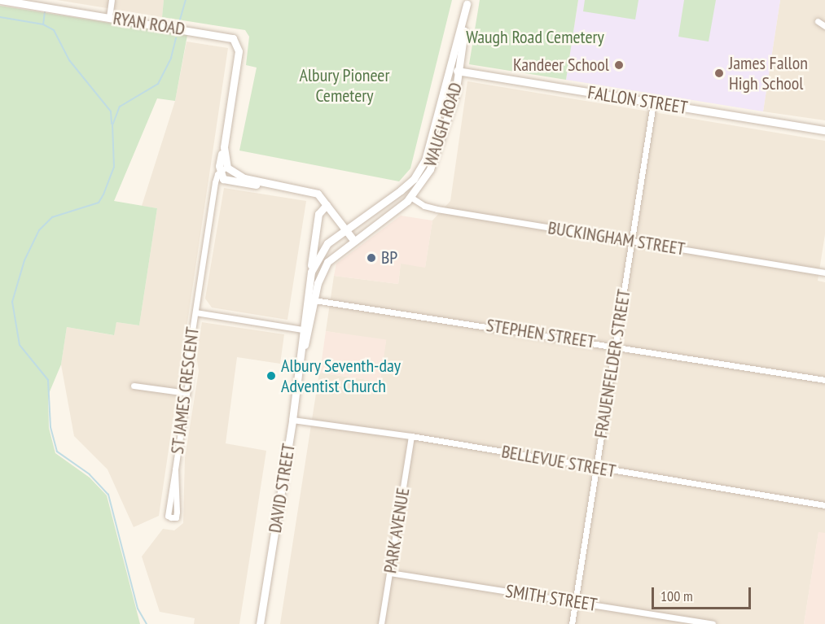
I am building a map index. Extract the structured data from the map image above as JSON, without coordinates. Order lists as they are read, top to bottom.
{
  "streets": {
    "main road": [
      "RYAN ROAD",
      "FALLON STREET",
      "WAUGH ROAD",
      "ST JAMES CRESCENT",
      "DAVID STREET"
    ],
    "street": [
      "BUCKINGHAM STREET",
      "STEPHEN STREET",
      "FRAUENFELDER STREET",
      "BELLEVUE STREET",
      "PARK AVENUE",
      "SMITH STREET"
    ]
  },
  "crossings": [
    ["RYAN ROAD", "ST JAMES CRESCENT"],
    ["FALLON STREET", "WAUGH ROAD"],
    ["FALLON STREET", "FRAUENFELDER STREET"],
    ["WAUGH ROAD", "BUCKINGHAM STREET"],
    ["WAUGH ROAD", "DAVID STREET"],
    ["BUCKINGHAM STREET", "FRAUENFELDER STREET"],
    ["STEPHEN STREET", "FRAUENFELDER STREET"],
    ["STEPHEN STREET", "DAVID STREET"],
    ["FRAUENFELDER STREET", "BELLEVUE STREET"],
    ["FRAUENFELDER STREET", "SMITH STREET"],
    ["ST JAMES CRESCENT", "DAVID STREET"],
    ["BELLEVUE STREET", "DAVID STREET"],
    ["BELLEVUE STREET", "PARK AVENUE"],
    ["PARK AVENUE", "SMITH STREET"]
  ],
  "parks": ["Waugh Road Cemetery", "Albury Pioneer Cemetery"],
  "places": [
    "Kandeer School",
    "James Fallon High School",
    "BP",
    "Albury Seventh-day Adventist Church"
  ],
  "scale_bar": "100 m"
}
